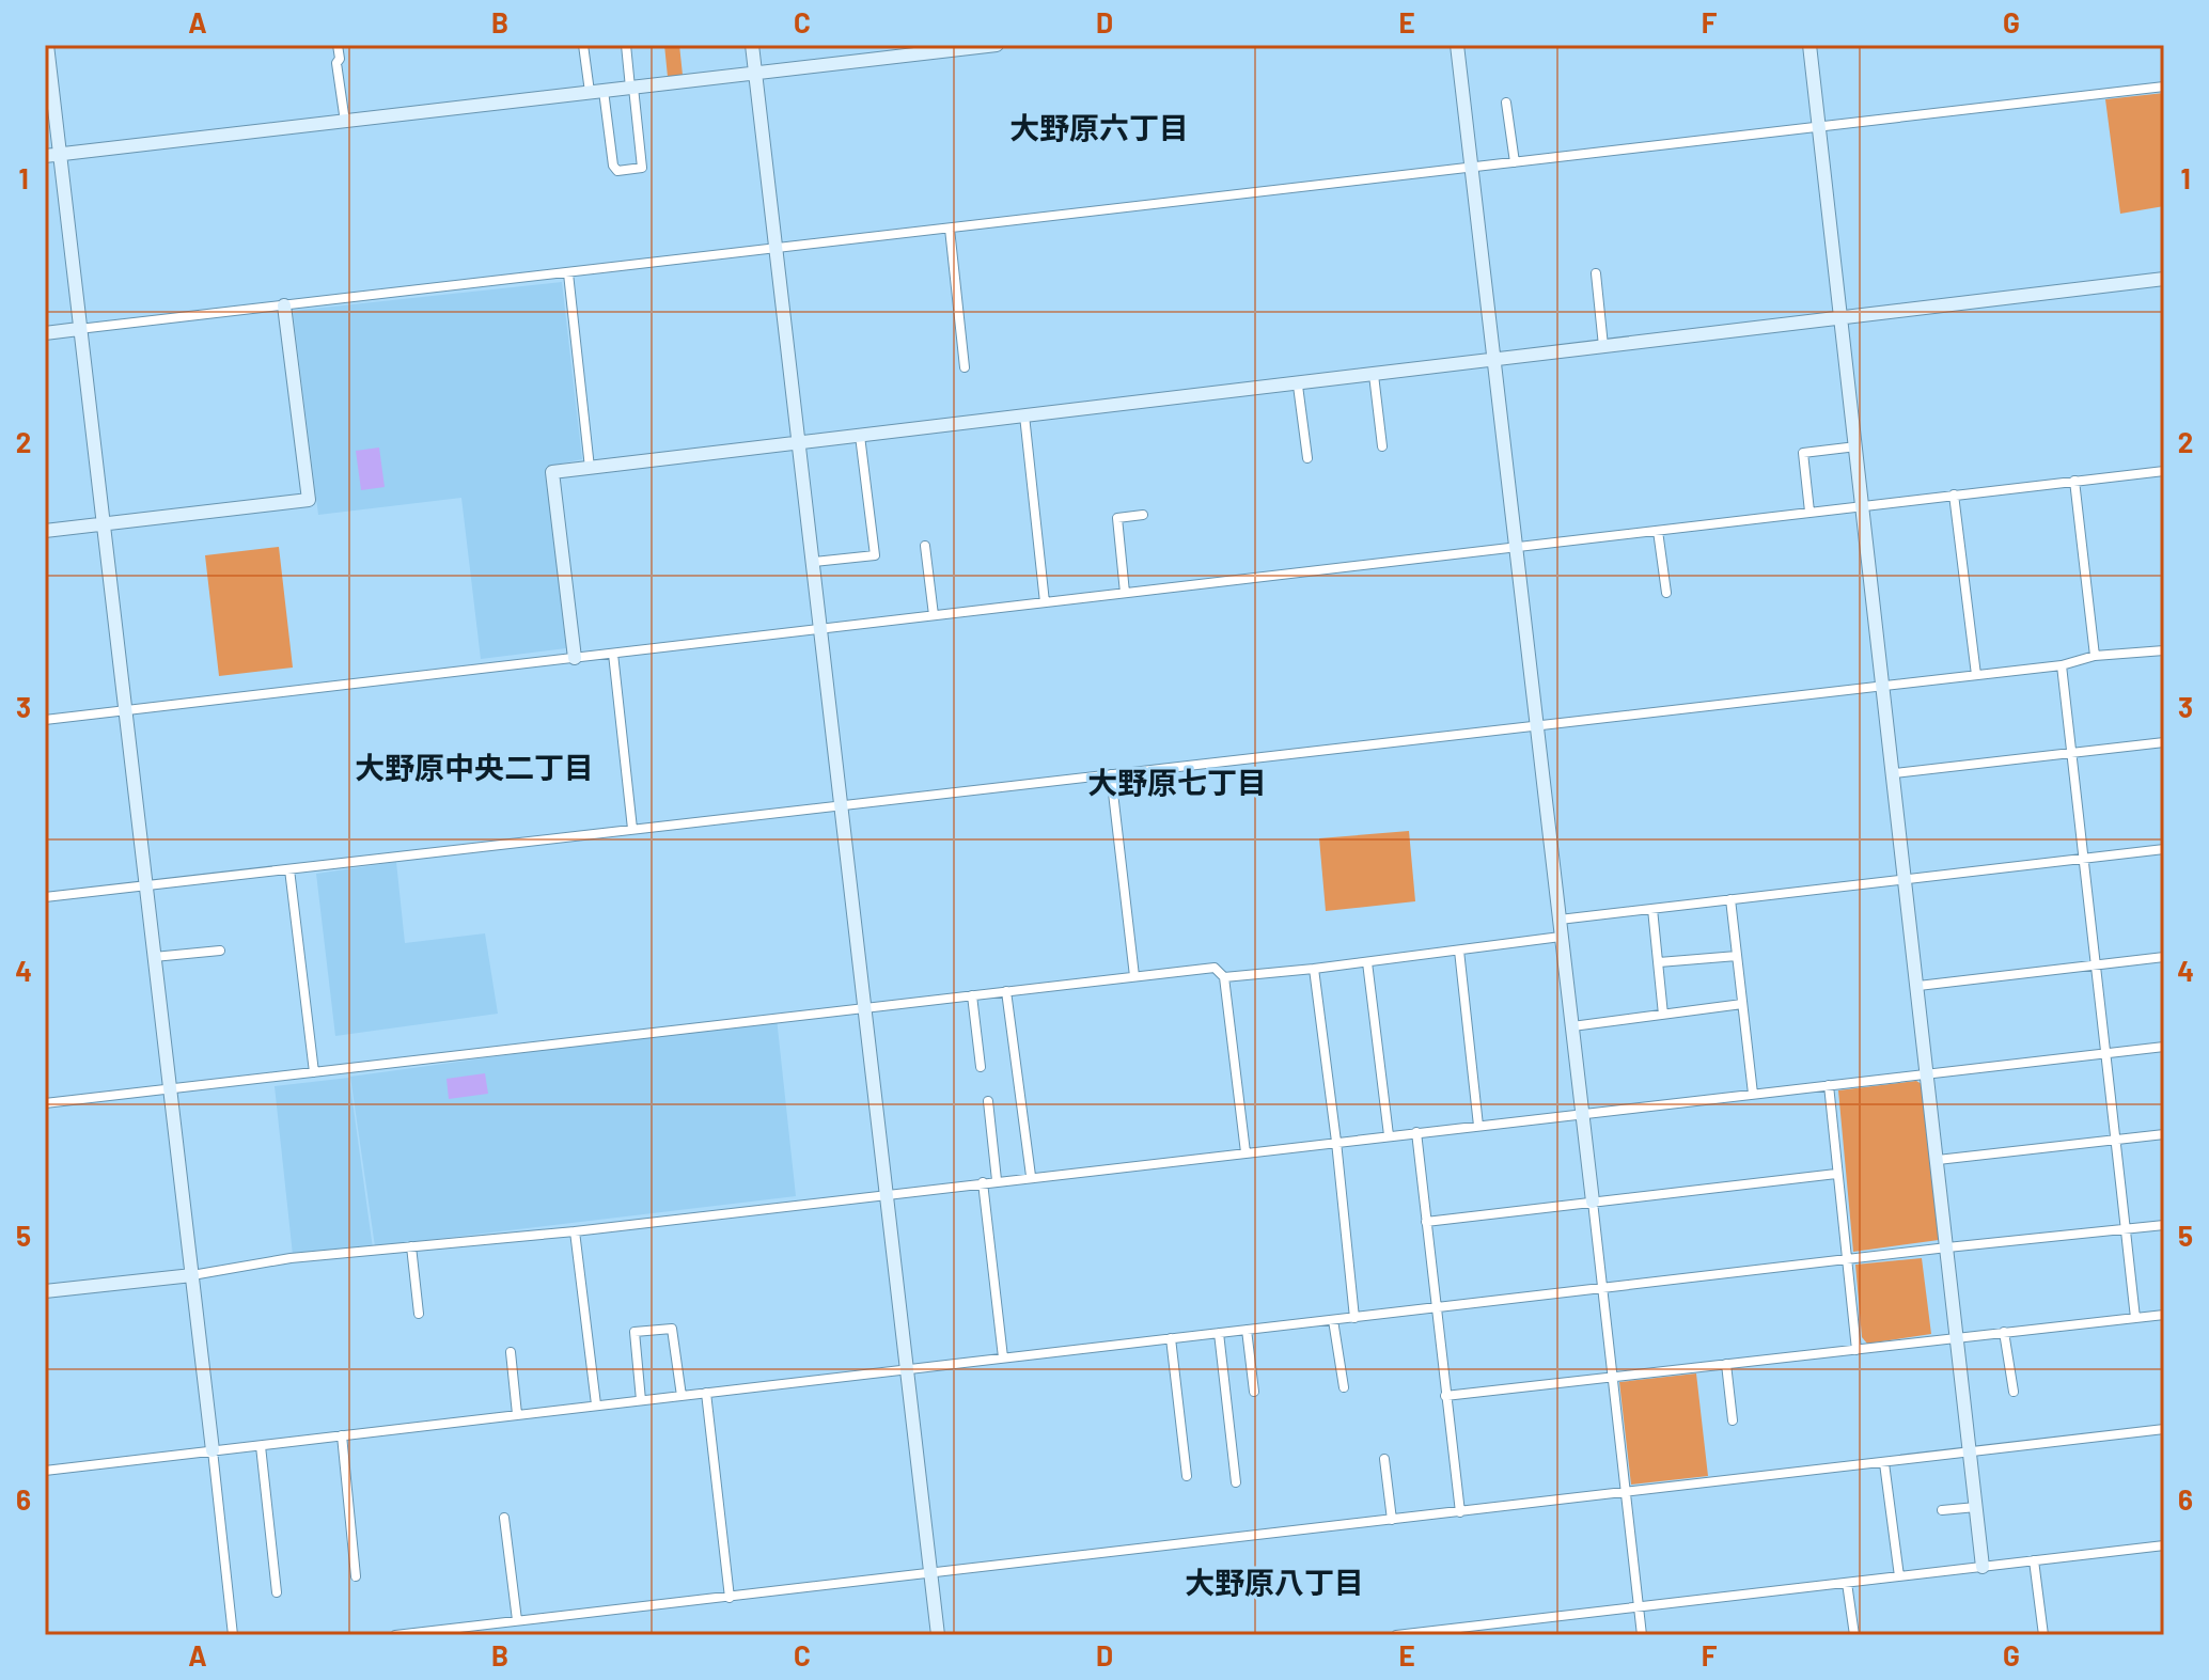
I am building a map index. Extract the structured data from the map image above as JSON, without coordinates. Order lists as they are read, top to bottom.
{
  "districts": [
    "大野原六丁目",
    "大野原中央二丁目",
    "大野原七丁目",
    "大野原八丁目"
  ],
  "grid": {
    "columns": [
      "A",
      "B",
      "C",
      "D",
      "E",
      "F",
      "G"
    ],
    "rows": [
      "1",
      "2",
      "3",
      "4",
      "5",
      "6"
    ]
  }
}
